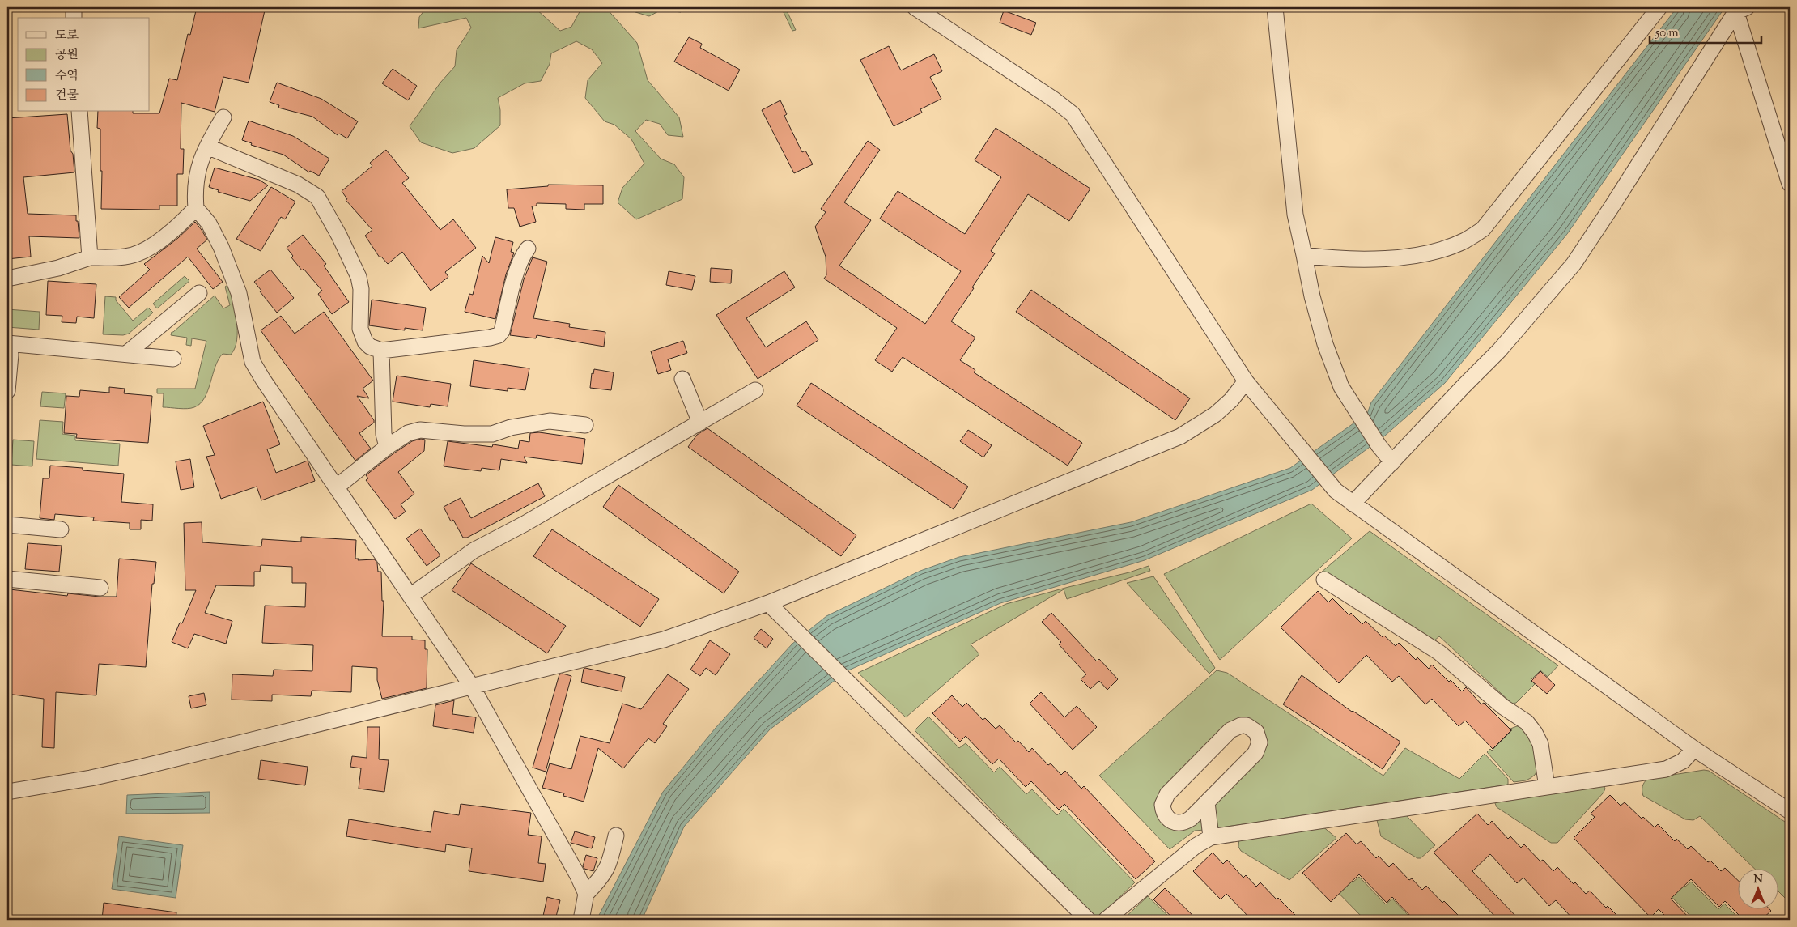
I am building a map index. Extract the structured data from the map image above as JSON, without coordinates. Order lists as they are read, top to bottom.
{
  "legend": [
    "도로",
    "공원",
    "수역",
    "건물"
  ],
  "scale_bar": "50 m",
  "north": "top"
}
